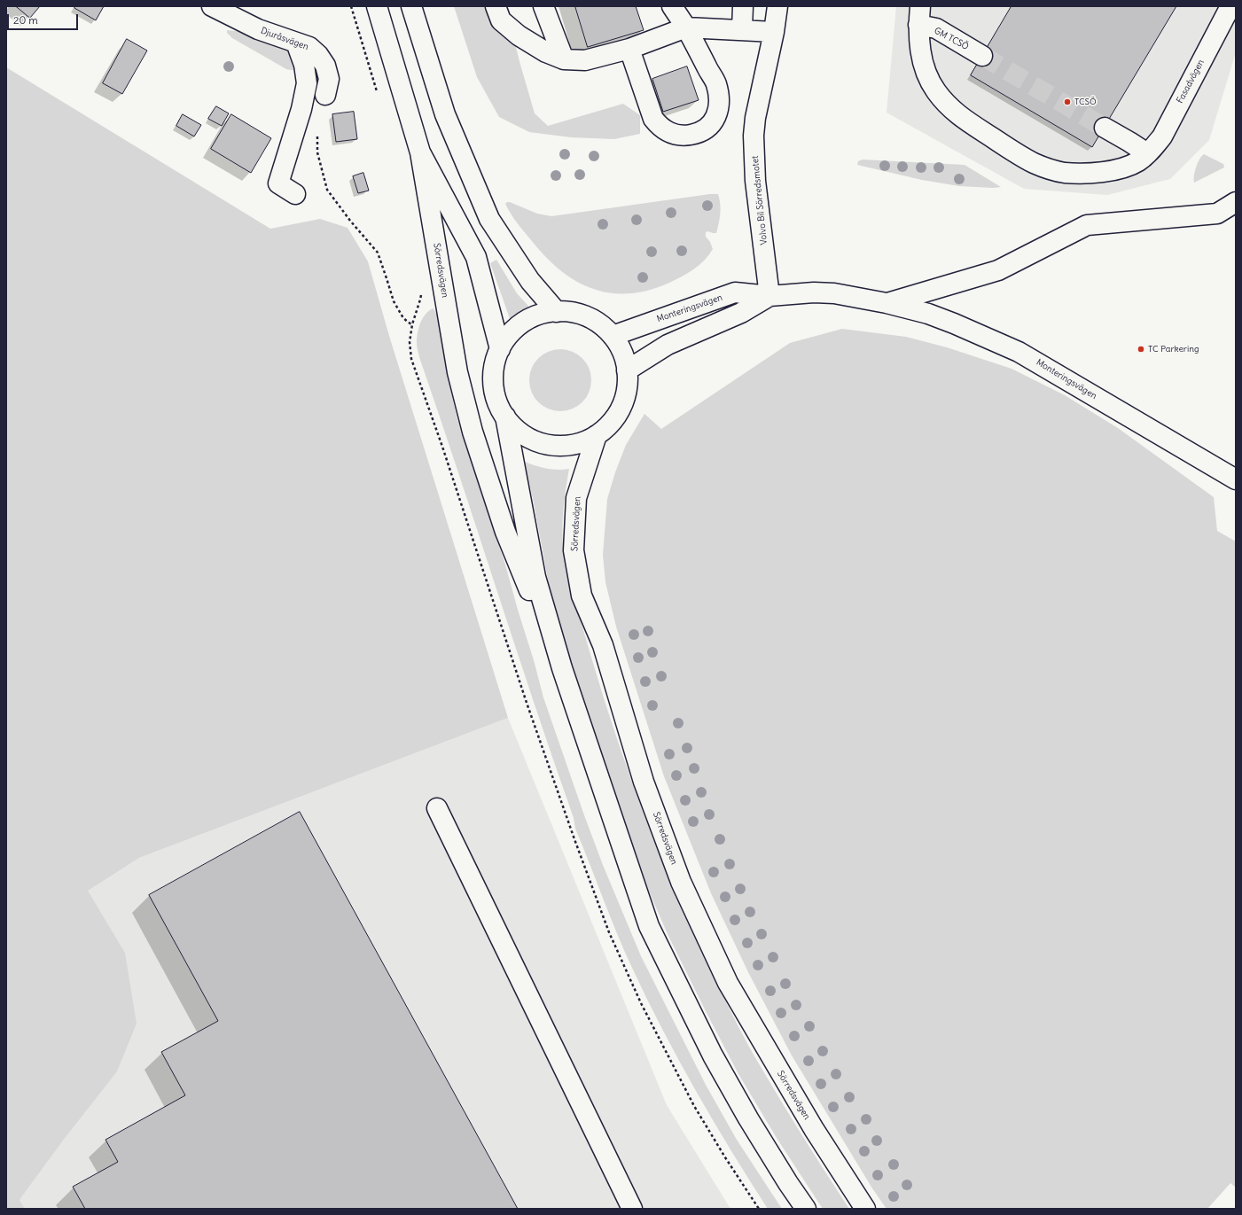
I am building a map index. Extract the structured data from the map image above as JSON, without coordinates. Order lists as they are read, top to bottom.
{
  "streets": {
    "street": [
      "Djuråsvägen",
      "GM TCSÖ",
      "Fasadvägen",
      "Volvo Bil Sörredsmotet",
      "Sörredsvägen",
      "Monteringsvägen"
    ]
  },
  "crossings": [
    ["Volvo Bil Sörredsmotet", "Monteringsvägen"],
    ["Sörredsvägen", "Monteringsvägen"]
  ],
  "places": ["TCSÖ", "TC Parkering"],
  "scale_bar": "20 m"
}
